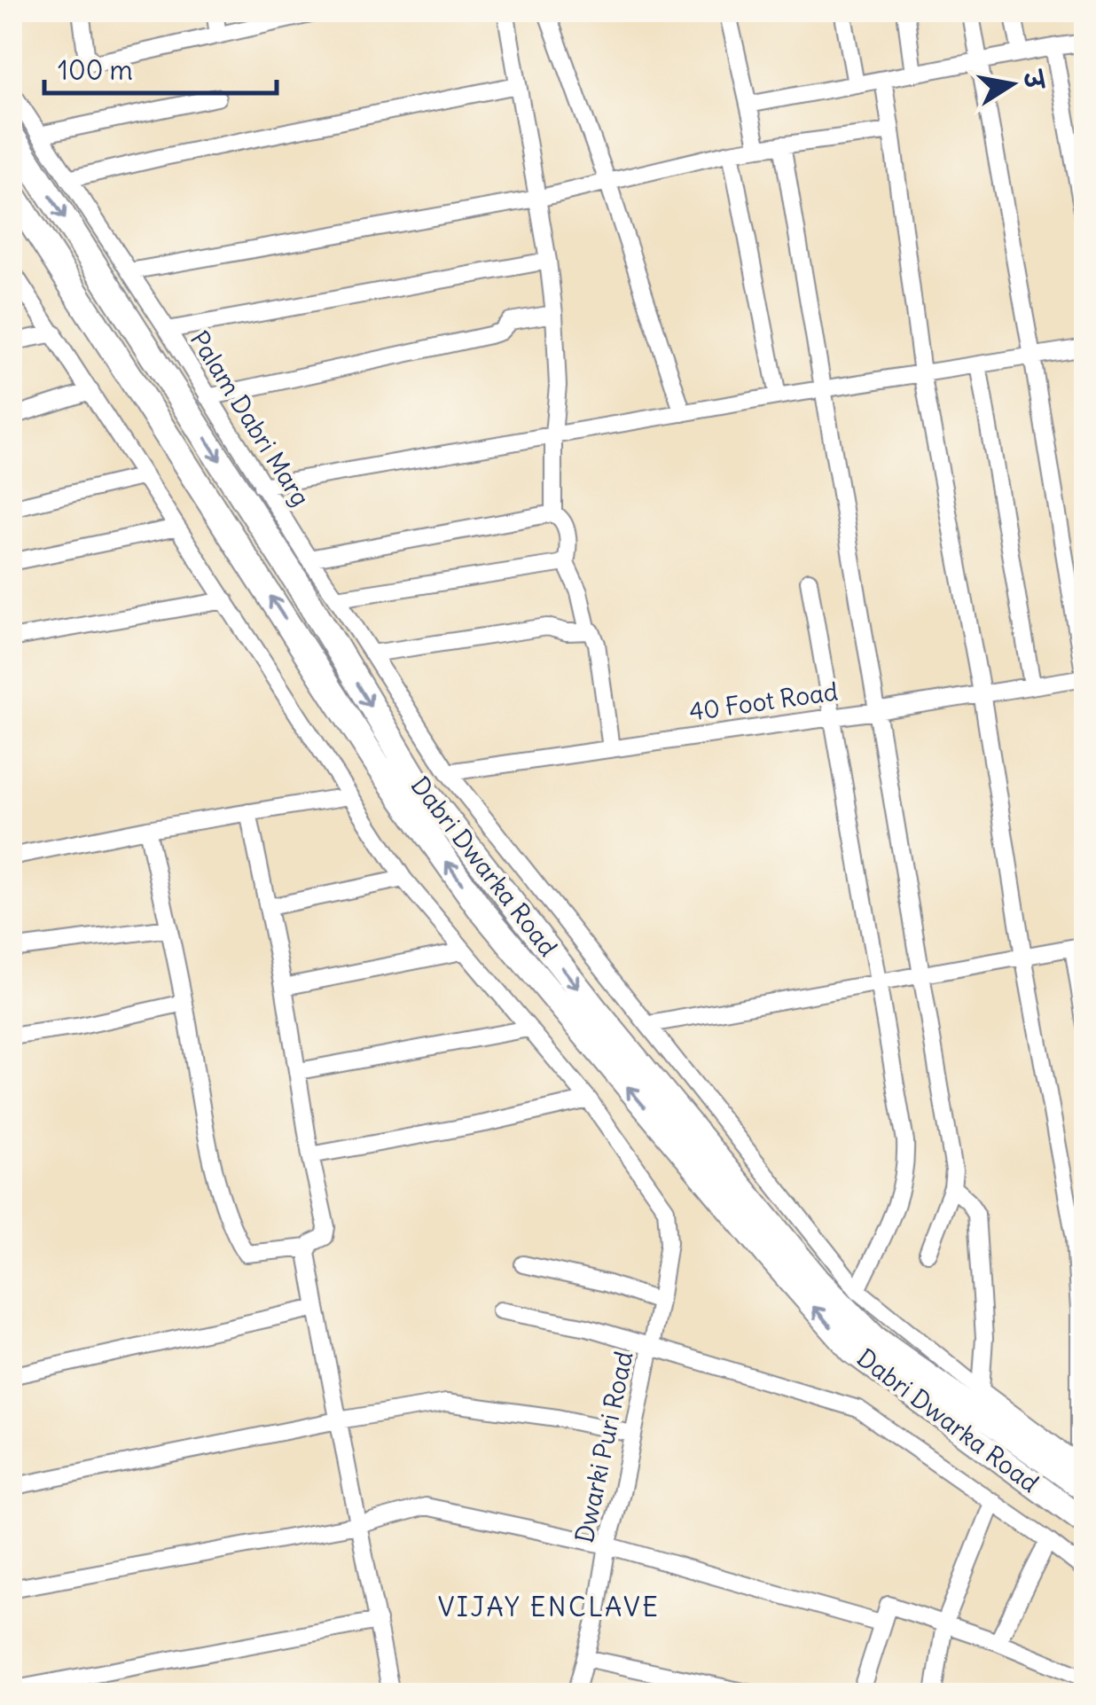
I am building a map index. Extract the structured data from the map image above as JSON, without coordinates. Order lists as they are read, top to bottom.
{
  "streets": {
    "main road": ["Dabri Dwarka Road"],
    "street": ["Palam Dabri Marg", "40 Foot Road", "Dwarki Puri Road"]
  },
  "crossings": [
    ["Palam Dabri Marg", "40 Foot Road"]
  ],
  "districts": ["VIJAY ENCLAVE"],
  "scale_bar": "100 m",
  "north": "right"
}
